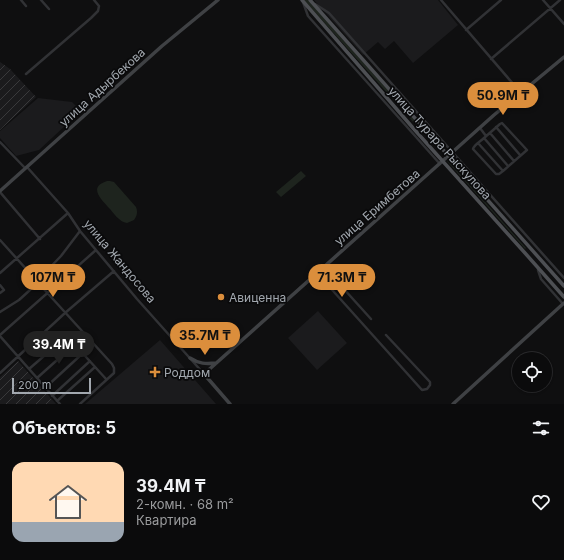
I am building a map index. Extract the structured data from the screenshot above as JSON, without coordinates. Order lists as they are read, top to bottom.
{
  "streets": {
    "main road": ["улица Турара Рыскулова"],
    "street": ["улица Адырбекова", "улица Еримбетова", "улица Жандосова"]
  },
  "crossings": [
    ["улица Адырбекова", "улица Жандосова"],
    ["улица Турара Рыскулова", "улица Еримбетова"],
    ["улица Еримбетова", "улица Жандосова"]
  ],
  "places": {
    "other": ["Авиценна"],
    "health": ["Роддом"]
  },
  "scale_bar": "200 m",
  "page": {
    "price": [
      "50.9M ₸",
      "107M ₸",
      "71.3M ₸",
      "35.7M ₸",
      "39.4M ₸"
    ],
    "scale": "200 m",
    "heading": "Объектов: 5",
    "list": [
      {
        "name": "39.4M ₸",
        "note": "2-комн. · 68 m² · Квартира"
      }
    ]
  }
}
